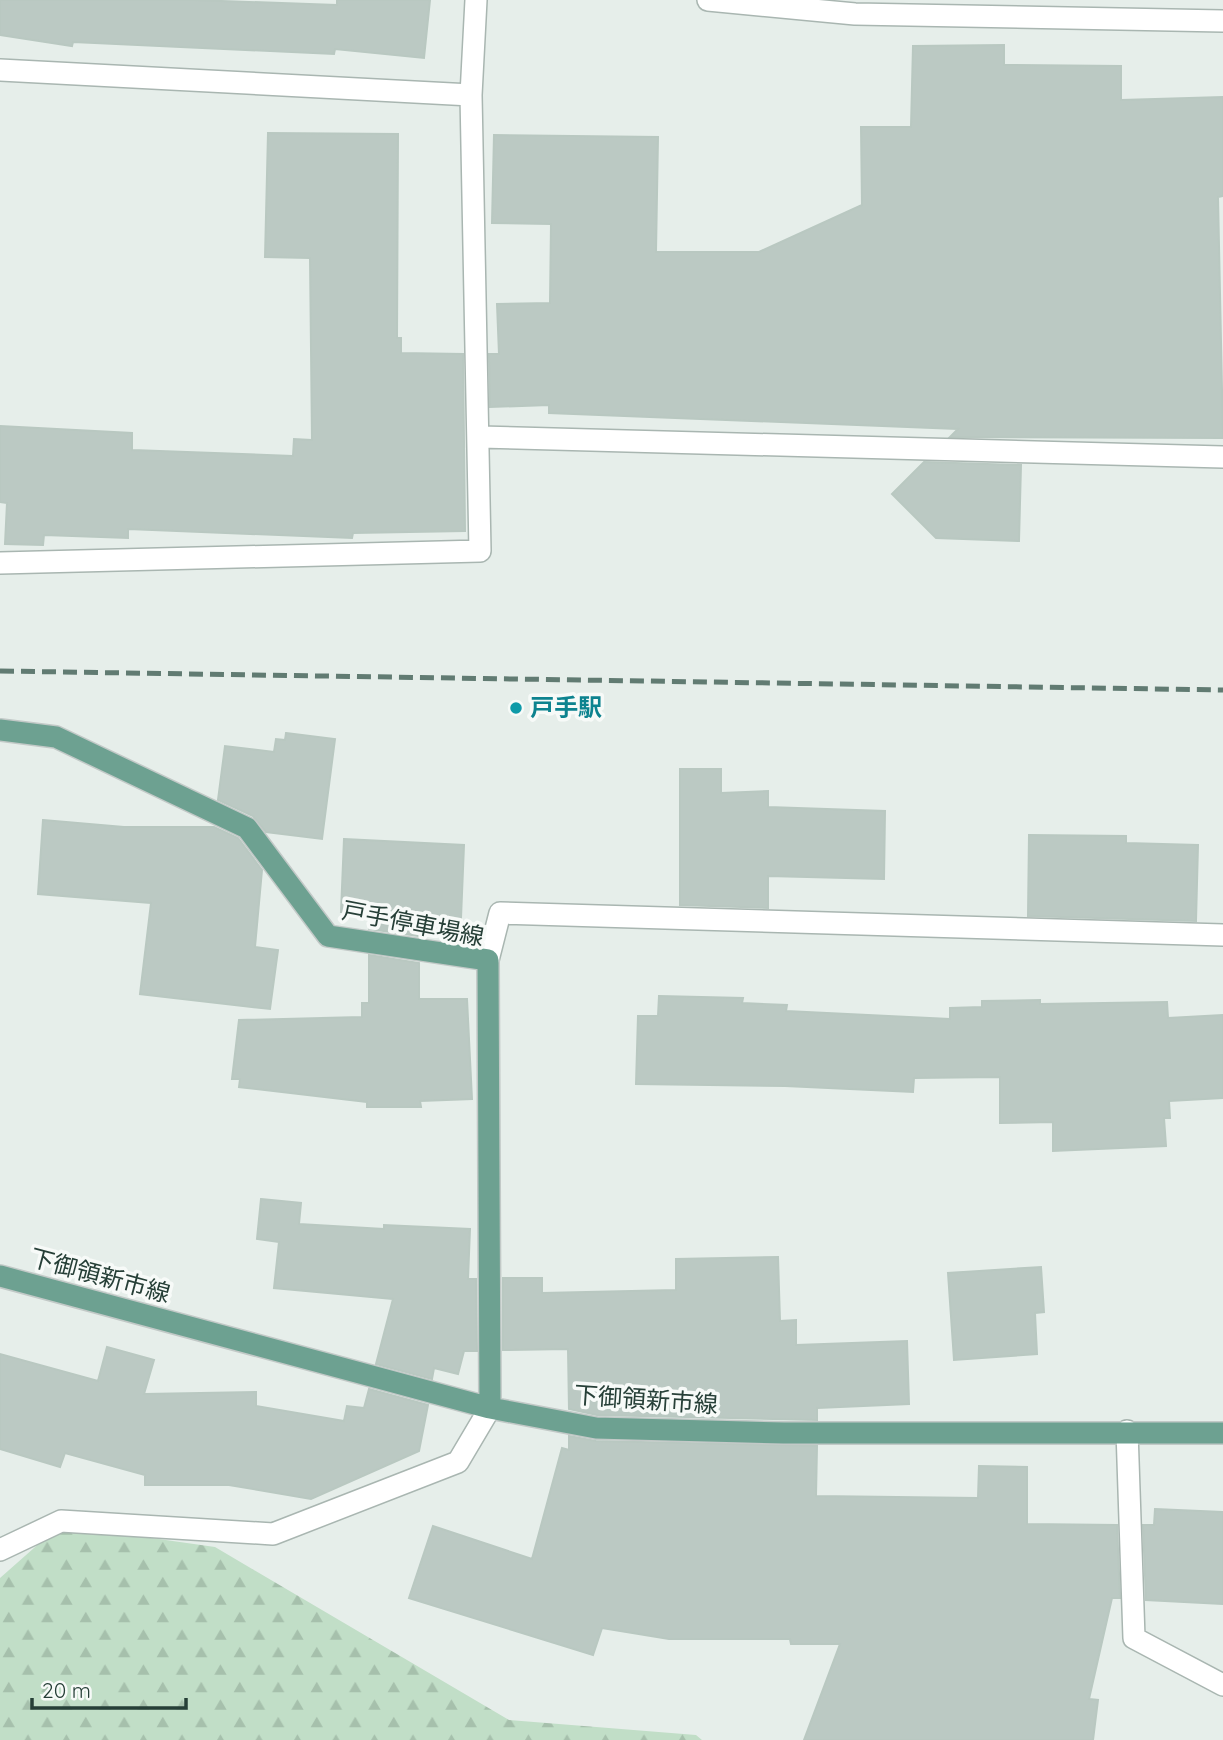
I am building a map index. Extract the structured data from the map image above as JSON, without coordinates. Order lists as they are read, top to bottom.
{
  "streets": {
    "main road": ["戸手停車場線", "下御領新市線"]
  },
  "crossings": [
    ["戸手停車場線", "下御領新市線"]
  ],
  "places": ["戸手駅"],
  "scale_bar": "20 m"
}
